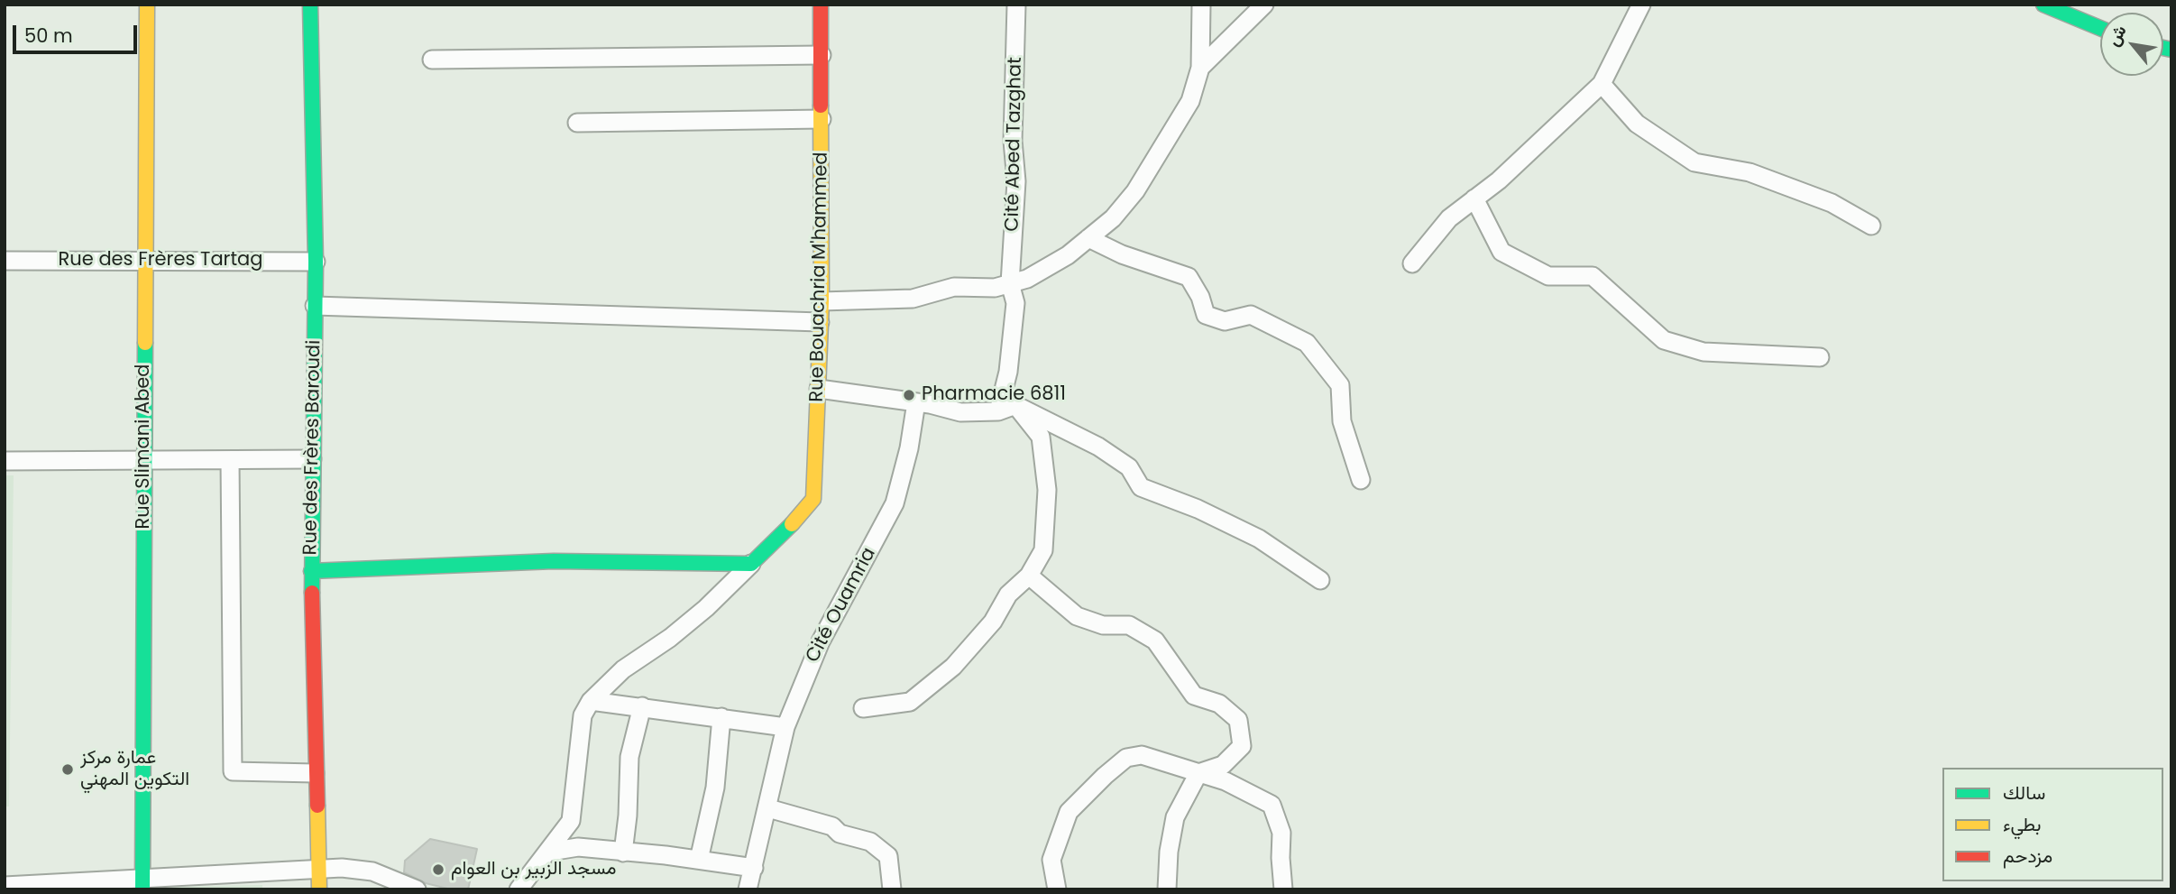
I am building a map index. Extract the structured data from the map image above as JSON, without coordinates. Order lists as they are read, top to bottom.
{
  "streets": {
    "street": [
      "Cité Abed Tazghat",
      "Rue des Frères Tartag",
      "Rue Bouachria M'hammed",
      "Rue Slimani Abed",
      "Rue des Frères Baroudi",
      "Cité Ouamria"
    ]
  },
  "crossings": [
    ["Rue des Frères Tartag", "Rue Slimani Abed"],
    ["Rue des Frères Tartag", "Rue des Frères Baroudi"]
  ],
  "places": ["Pharmacie 6811", "عمارة مركز التكوين المهني", "مسجد الزبير بن العوام"],
  "legend": ["سالك", "بطيء", "مزدحم"],
  "scale_bar": "50 m",
  "north": "top left"
}
